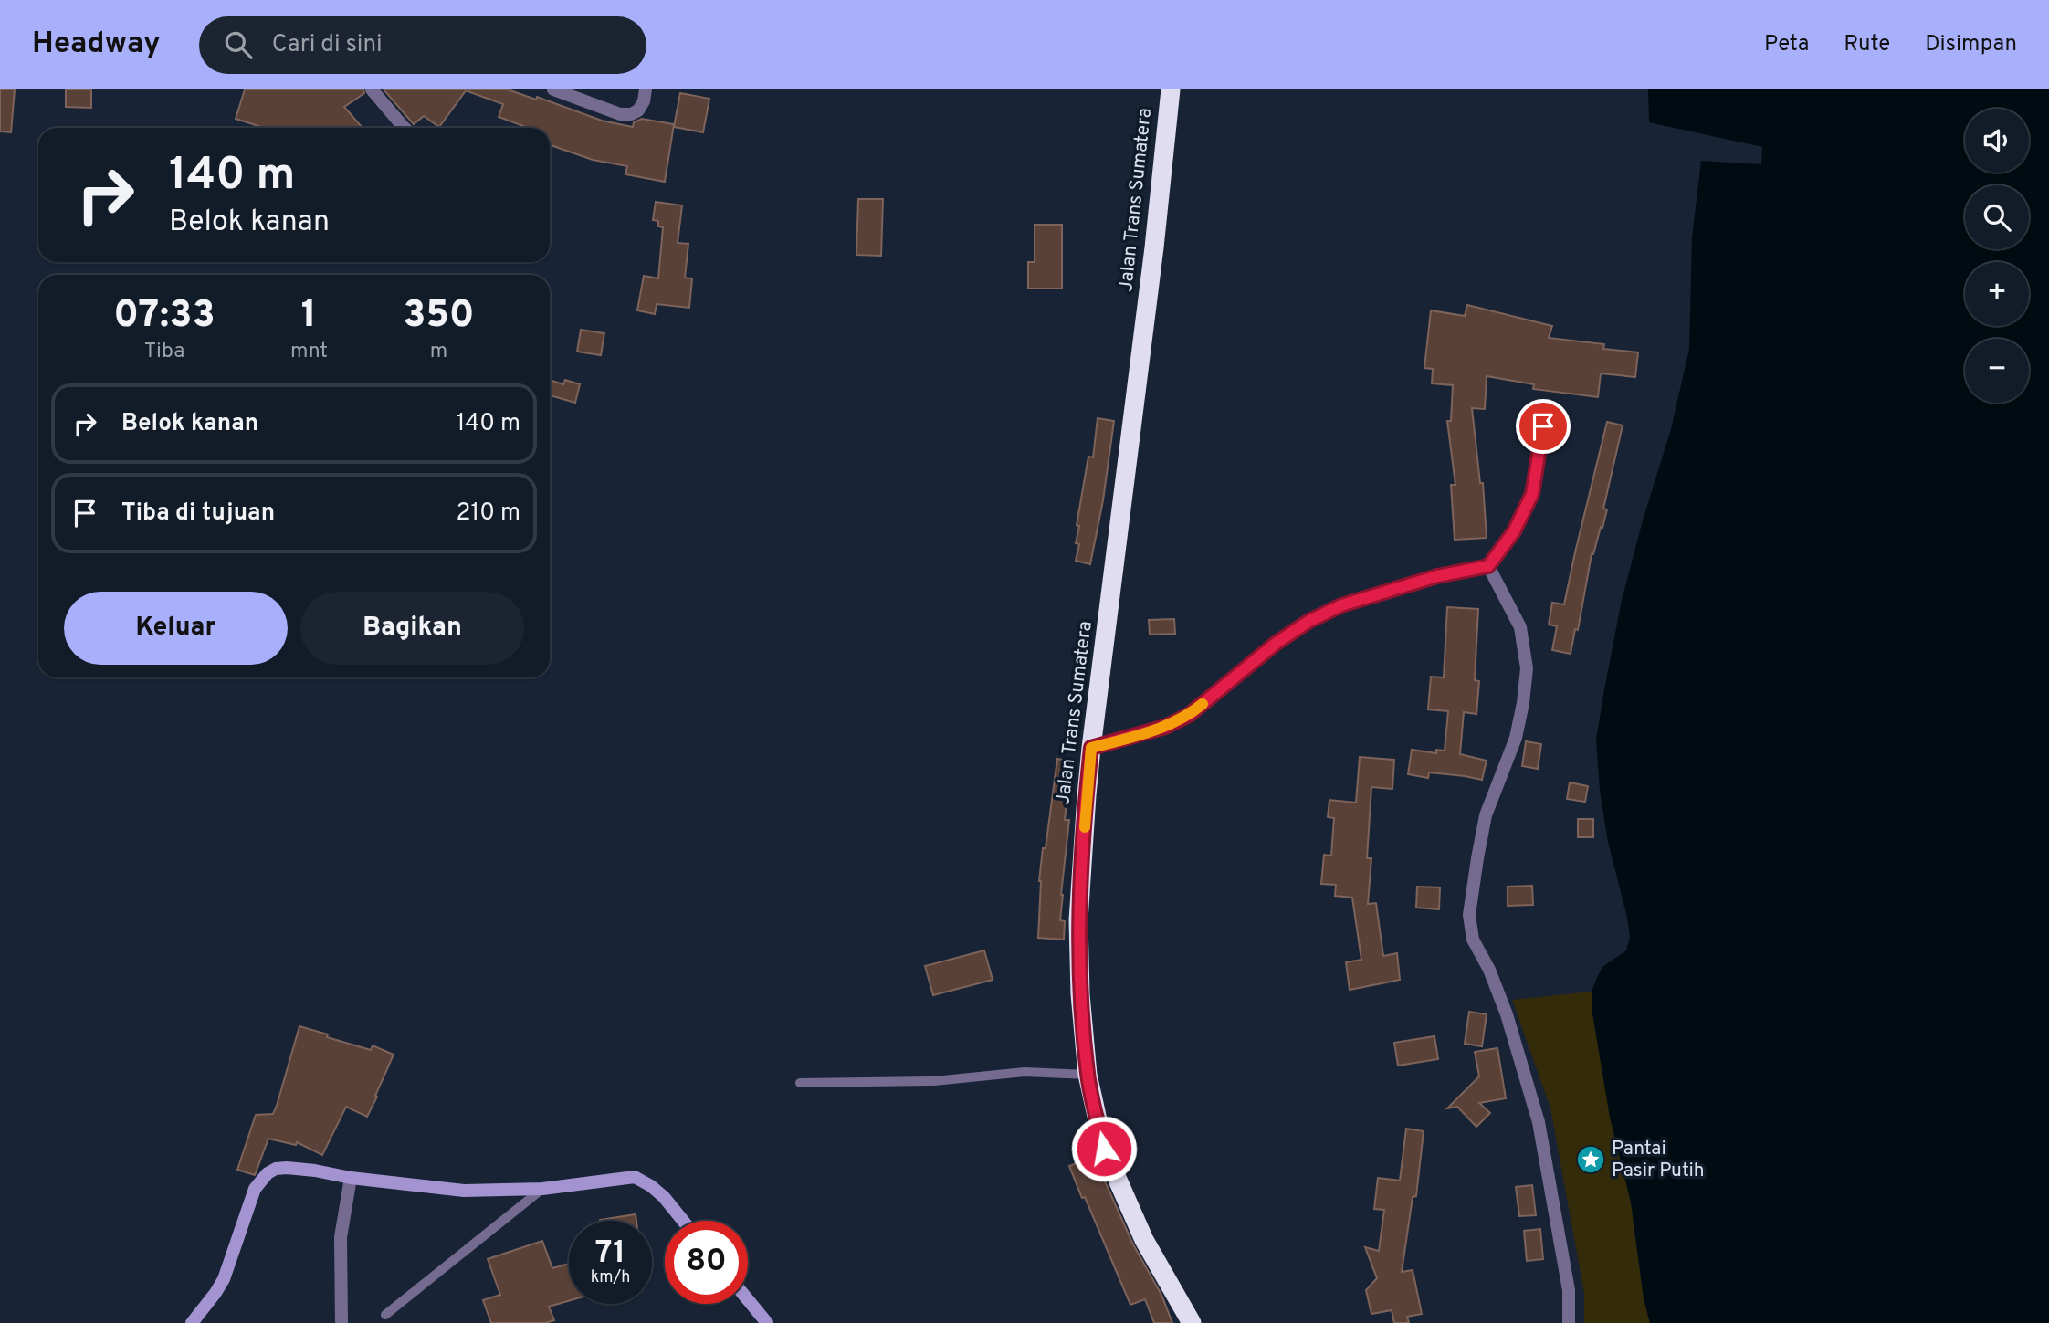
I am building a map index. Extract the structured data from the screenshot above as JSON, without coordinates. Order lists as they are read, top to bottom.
{
  "streets": {
    "highway": ["Jalan Trans Sumatera"]
  },
  "places": {
    "place": ["Pantai Pasir Putih"]
  },
  "page": {
    "header": "Headway",
    "search": "Cari di sini",
    "nav": ["Peta", "Rute", "Disimpan"],
    "map_buttons": ["+", "−"],
    "turn": ["140 m", "Belok kanan"],
    "eta": [
      "07:33",
      "Tiba",
      "1",
      "mnt",
      "350",
      "m"
    ],
    "list": [
      {
        "name": "Belok kanan",
        "value": "140 m"
      },
      {
        "name": "Tiba di tujuan",
        "value": "210 m"
      }
    ],
    "buttons": ["Keluar", "Bagikan"],
    "speed": "71 km/h",
    "limit": "80"
  }
}
